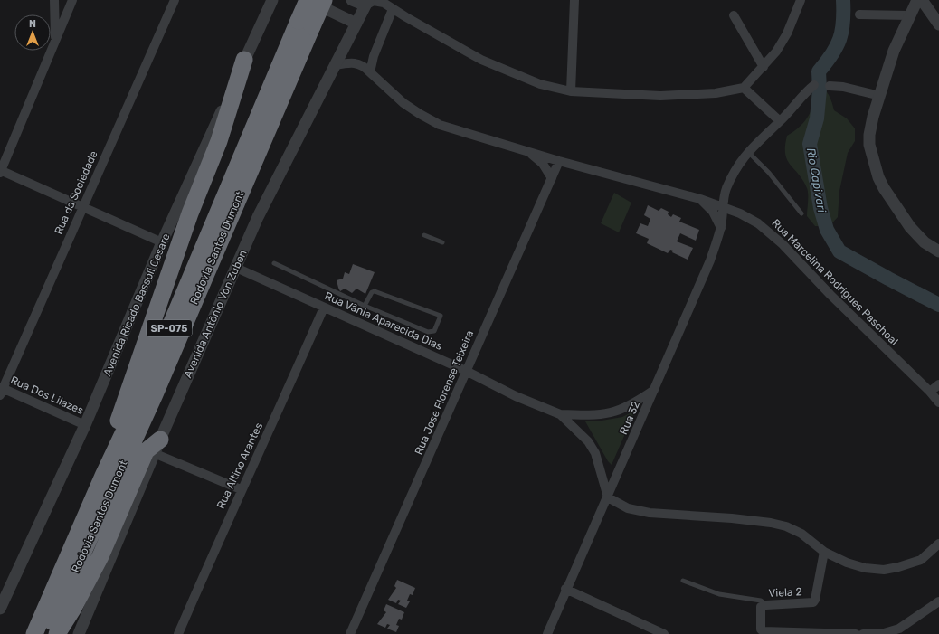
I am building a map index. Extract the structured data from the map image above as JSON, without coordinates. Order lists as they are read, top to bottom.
{
  "streets": {
    "highway": ["Rodovia Santos Dumont", "SP-075"],
    "street": [
      "Rua da Sociedade",
      "Rua Marcelina Rodrigues Paschoal",
      "Avenida Ricado Bassoli Cesare",
      "Avenida Antônio Von Zuben",
      "Rua Vânia Aparecida Dias",
      "Rua José Florense Teixeira",
      "Rua Dos Lilazes",
      "Rua 32",
      "Rua Altino Arantes",
      "Viela 2"
    ]
  },
  "crossings": [
    ["Rua da Sociedade", "Rua Dos Lilazes"],
    ["Rua Marcelina Rodrigues Paschoal", "Avenida Antônio Von Zuben"],
    ["Rua Marcelina Rodrigues Paschoal", "Rua José Florense Teixeira"],
    ["Rua Marcelina Rodrigues Paschoal", "Rua 32"],
    ["Avenida Ricado Bassoli Cesare", "Rua Dos Lilazes"],
    ["Avenida Antônio Von Zuben", "Rua Vânia Aparecida Dias"],
    ["Rua Vânia Aparecida Dias", "Rua José Florense Teixeira"],
    ["Rua Vânia Aparecida Dias", "Rua 32"],
    ["Rua Vânia Aparecida Dias", "Rua Altino Arantes"]
  ],
  "water": ["Rio Capivari"],
  "north": "top"
}
